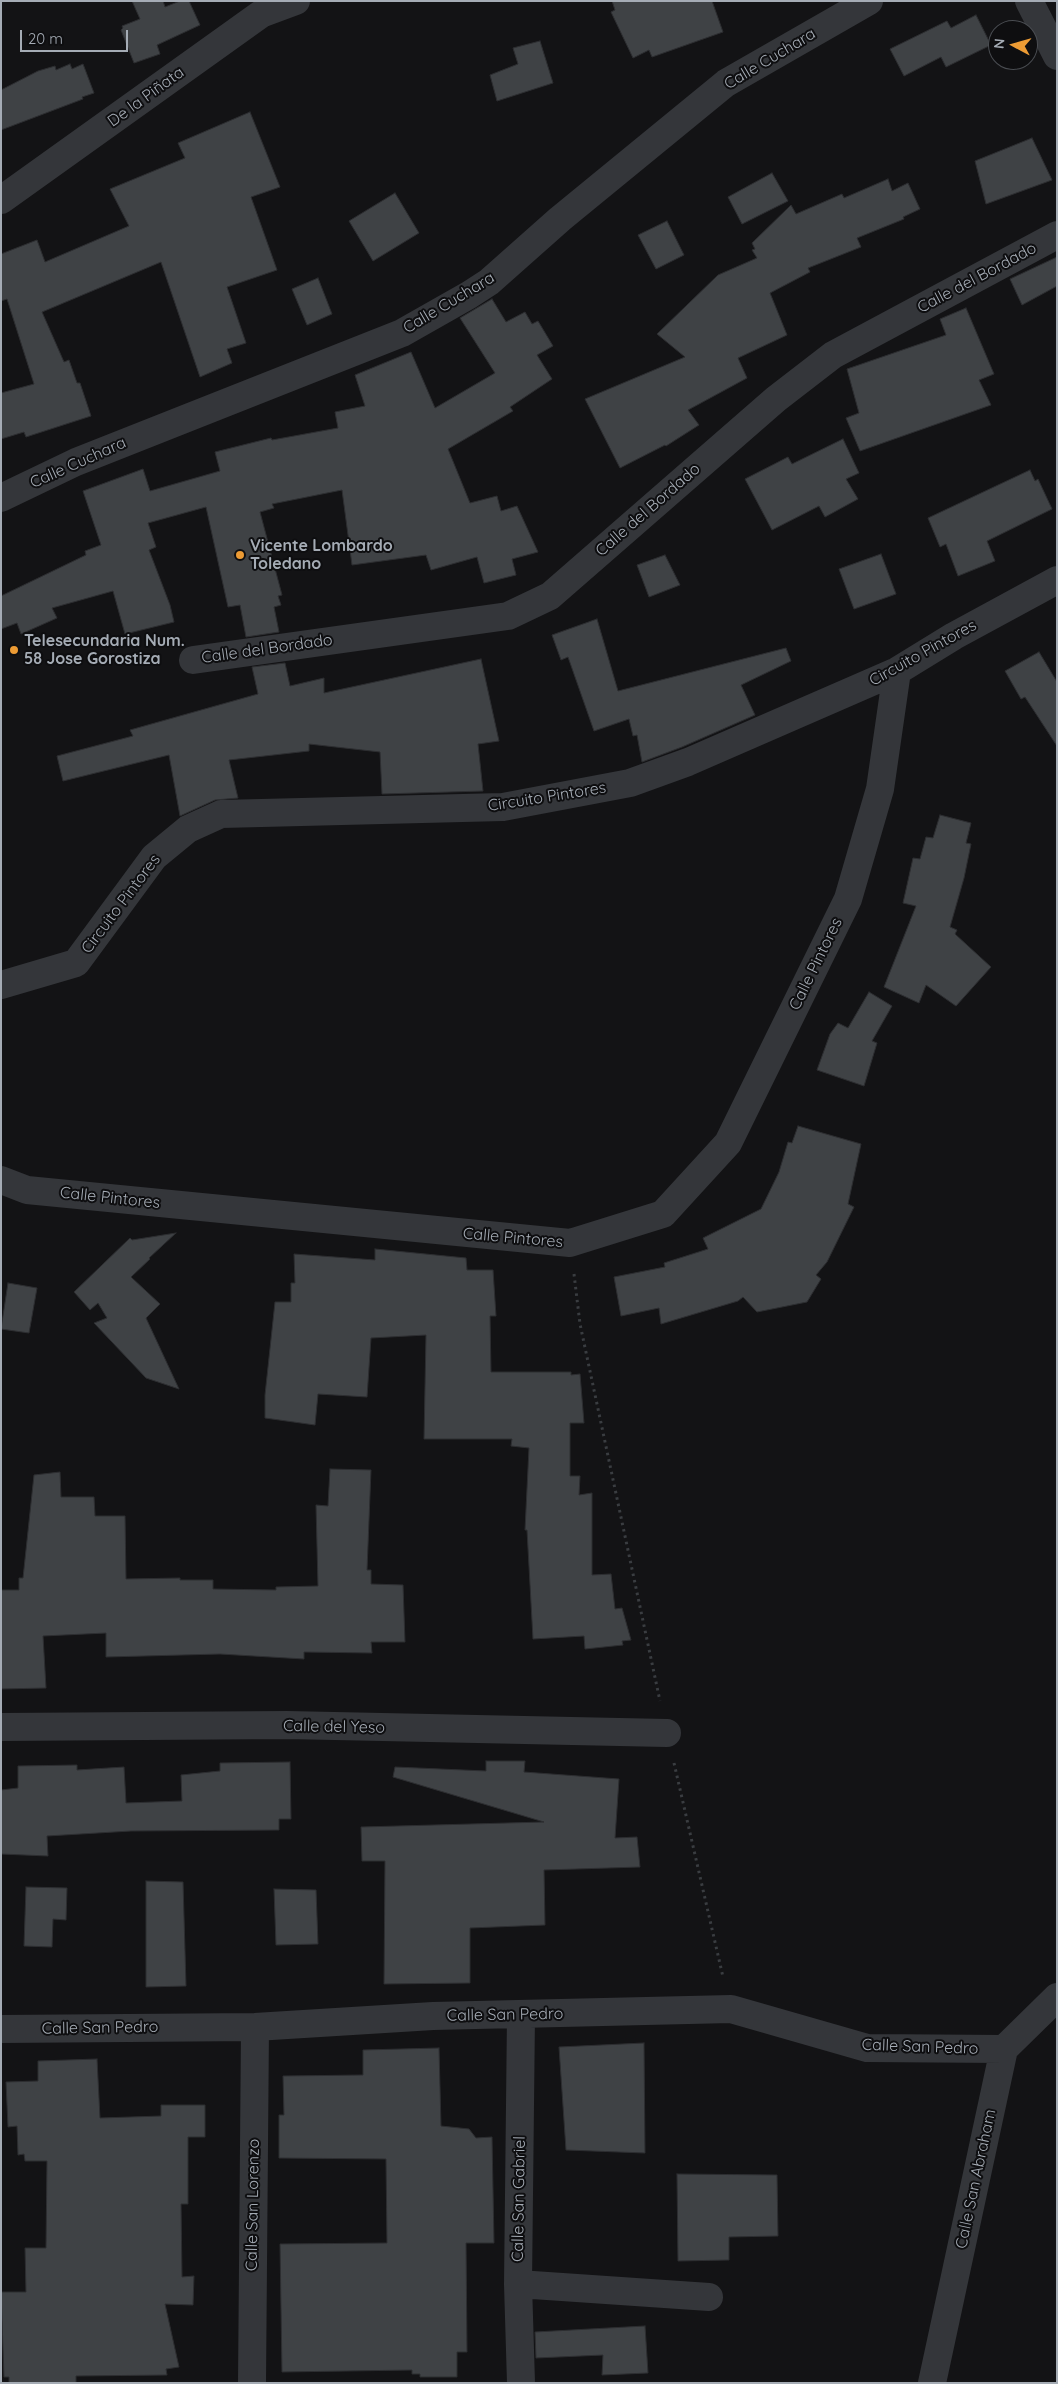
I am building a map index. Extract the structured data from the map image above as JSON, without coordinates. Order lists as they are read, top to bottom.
{
  "streets": {
    "street": [
      "Calle Cuchara",
      "De la Piñata",
      "Calle del Bordado",
      "Circuito Pintores",
      "Calle Pintores",
      "Calle del Yeso",
      "Calle San Pedro",
      "Calle San Abraham",
      "Calle San Gabriel",
      "Calle San Lorenzo"
    ]
  },
  "crossings": [
    ["Circuito Pintores", "Calle Pintores"],
    ["Calle San Pedro", "Calle San Abraham"],
    ["Calle San Pedro", "Calle San Gabriel"],
    ["Calle San Pedro", "Calle San Lorenzo"]
  ],
  "places": ["Vicente Lombardo Toledano", "Telesecundaria Num. 58 Jose Gorostiza"],
  "scale_bar": "20 m",
  "north": "left"
}
